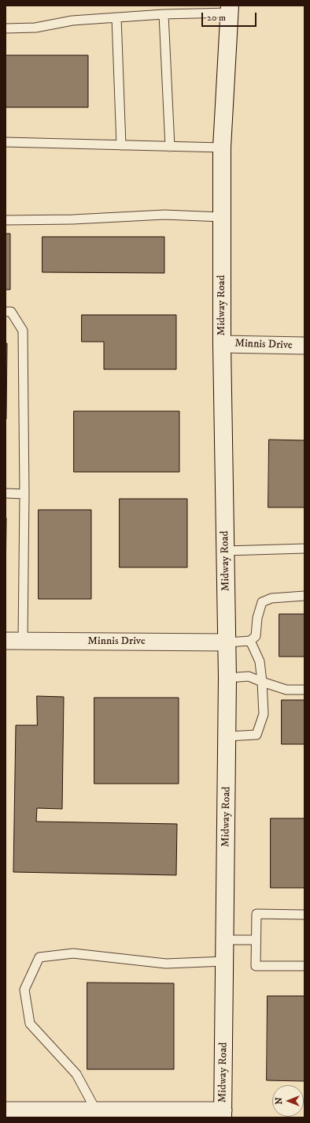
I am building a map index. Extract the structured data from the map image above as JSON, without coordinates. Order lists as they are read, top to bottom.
{
  "streets": {
    "main road": ["Midway Road"],
    "street": ["Minnis Drive"]
  },
  "crossings": [
    ["Midway Road", "Minnis Drive"]
  ],
  "scale_bar": "20 m",
  "north": "left"
}
